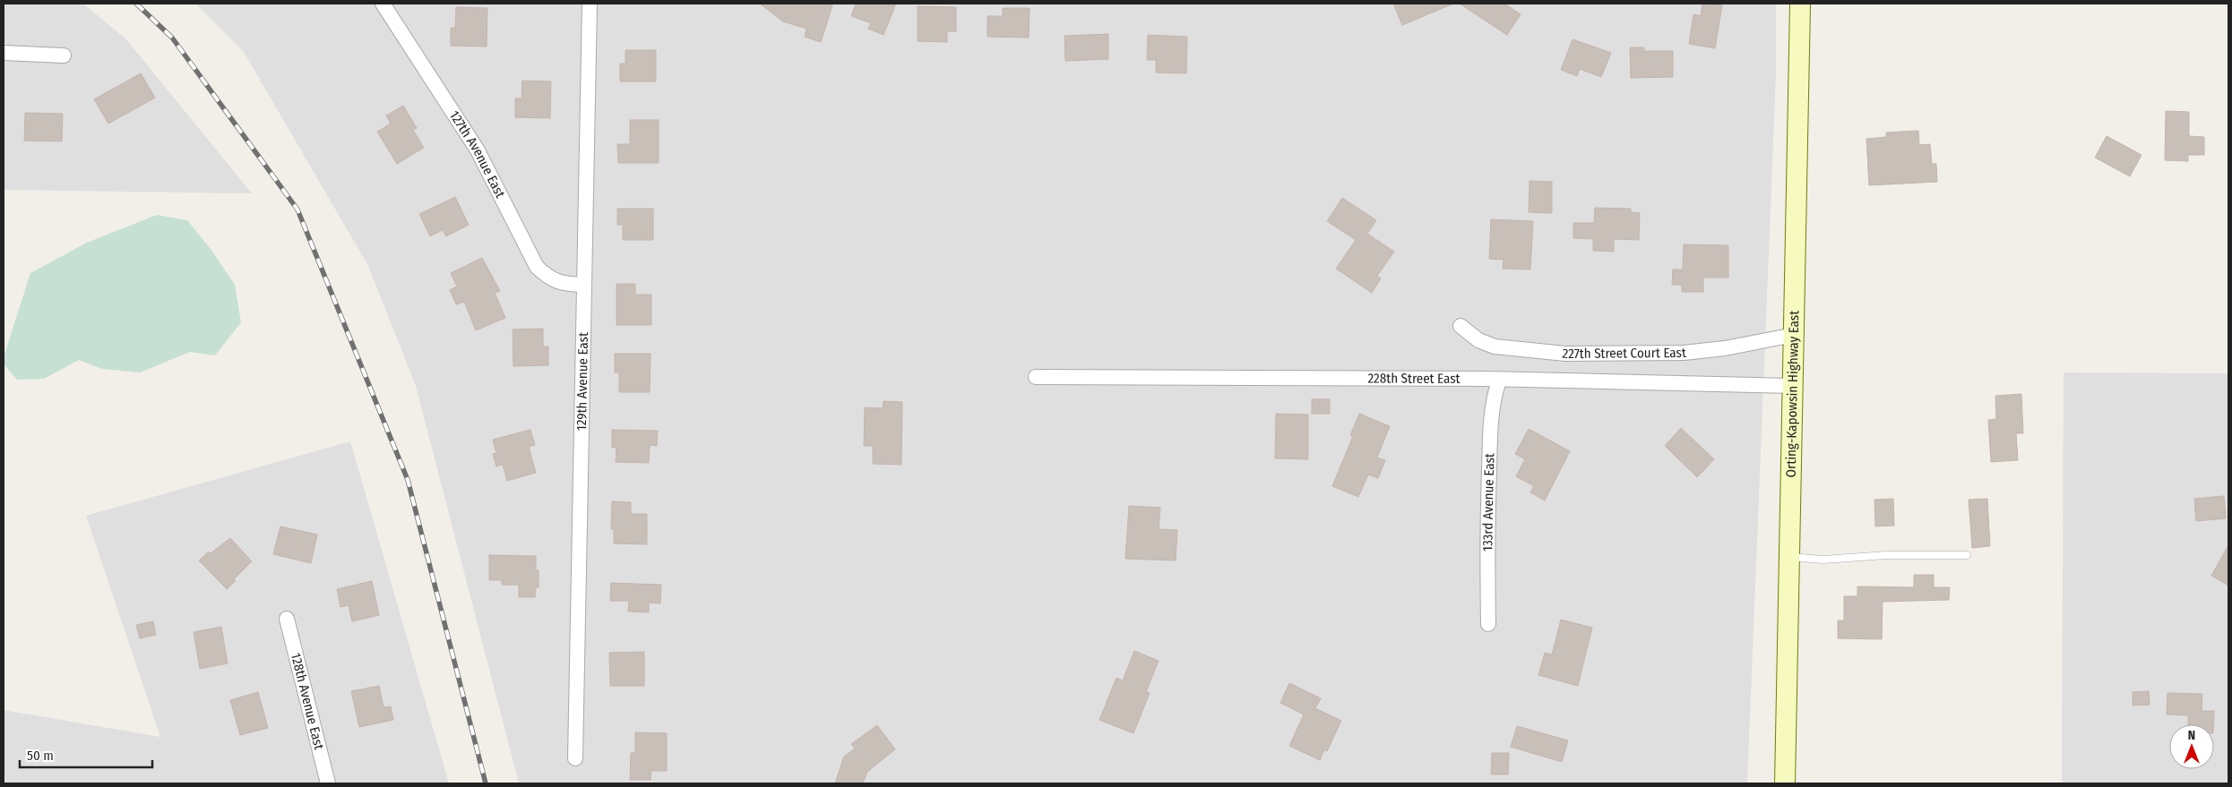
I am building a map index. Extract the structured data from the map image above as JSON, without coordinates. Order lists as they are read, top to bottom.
{
  "streets": {
    "main road": ["Orting-Kapowsin Highway East"],
    "street": [
      "127th Avenue East",
      "227th Street Court East",
      "228th Street East",
      "129th Avenue East",
      "133rd Avenue East",
      "128th Avenue East"
    ]
  },
  "crossings": [
    ["127th Avenue East", "129th Avenue East"],
    ["227th Street Court East", "Orting-Kapowsin Highway East"],
    ["228th Street East", "Orting-Kapowsin Highway East"],
    ["228th Street East", "133rd Avenue East"]
  ],
  "scale_bar": "50 m",
  "north": "top"
}
